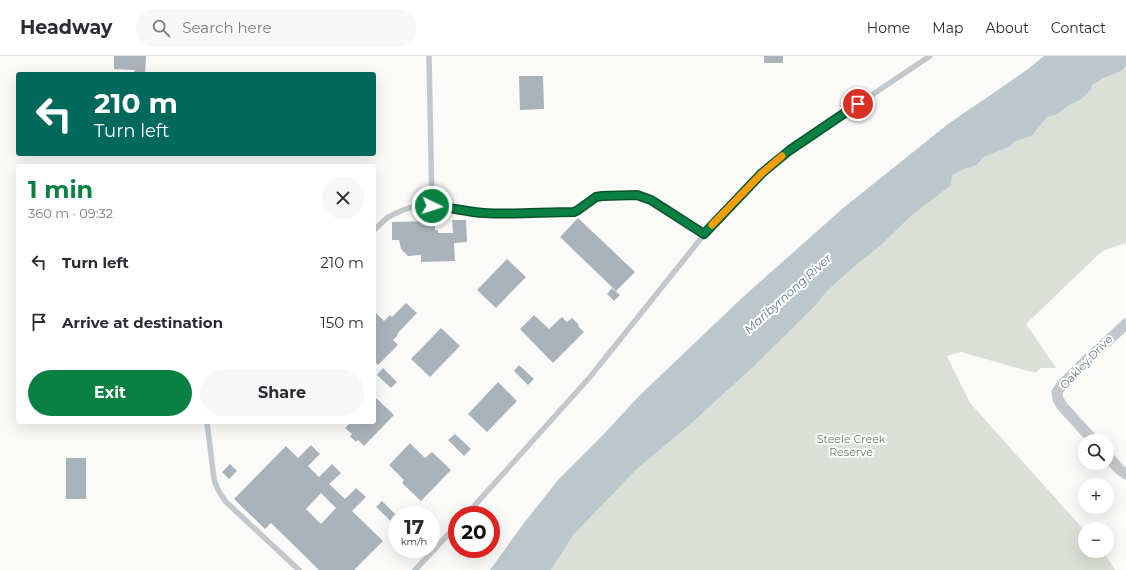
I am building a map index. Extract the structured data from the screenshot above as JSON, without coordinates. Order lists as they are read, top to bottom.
{
  "streets": {
    "street": ["Oakley Drive"]
  },
  "water": ["Maribyrnong River"],
  "parks": ["Steele Creek Reserve"],
  "page": {
    "header": "Headway",
    "search": "Search here",
    "nav": [
      "Home",
      "Map",
      "About",
      "Contact"
    ],
    "turn": ["210 m", "Turn left"],
    "heading": ["1 min", "360 m · 09:32"],
    "list": [
      {
        "name": "Turn left",
        "value": "210 m"
      },
      {
        "name": "Arrive at destination",
        "value": "150 m"
      }
    ],
    "buttons": ["Exit", "Share"],
    "map_buttons": ["+", "−"],
    "speed": "17 km/h",
    "limit": "20"
  }
}
